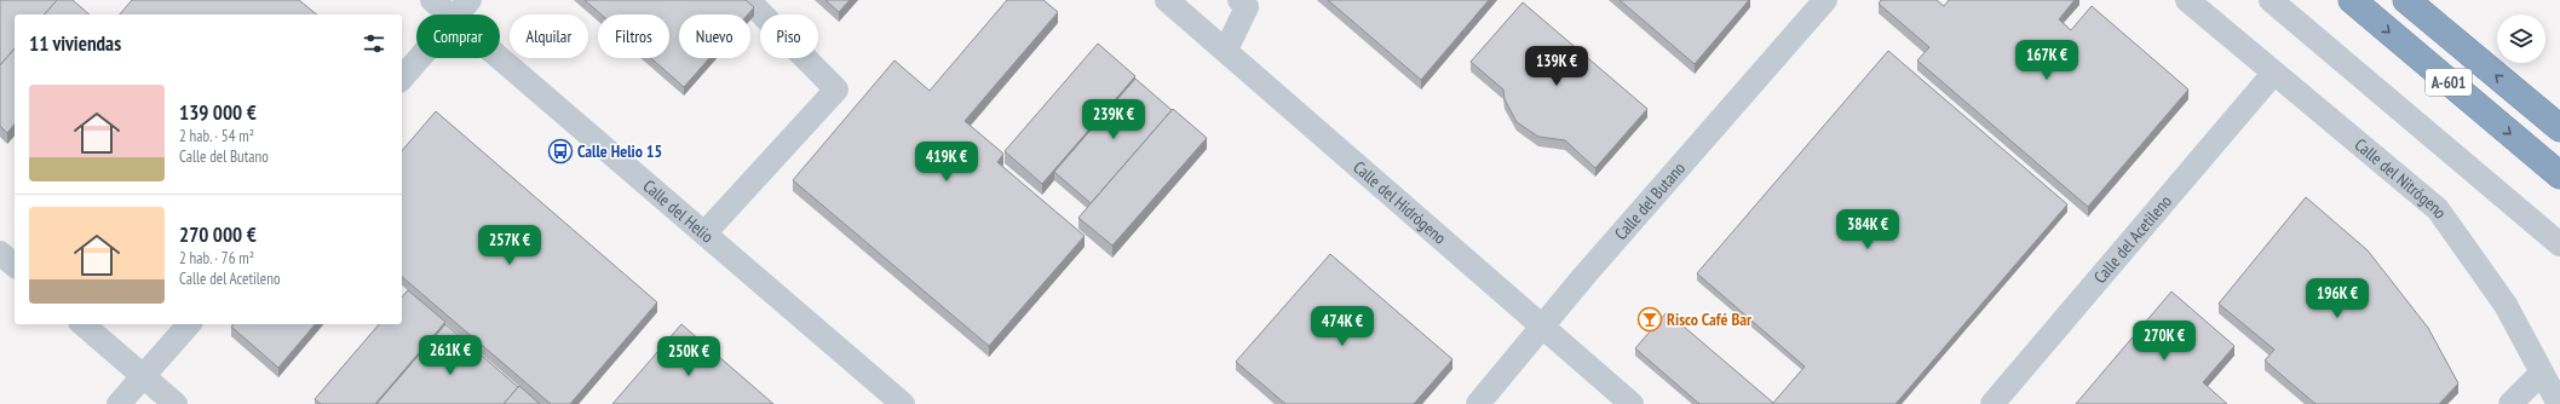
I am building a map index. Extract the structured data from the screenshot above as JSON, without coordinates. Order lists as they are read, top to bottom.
{
  "streets": {
    "highway": ["A-601"],
    "street": [
      "Calle del Nitrógeno",
      "Calle del Butano",
      "Calle del Hidrógeno",
      "Calle del Helio",
      "Calle del Acetileno"
    ]
  },
  "crossings": [
    ["Calle del Nitrógeno", "Calle del Acetileno"],
    ["Calle del Butano", "Calle del Hidrógeno"]
  ],
  "places": {
    "bus stop": ["Calle Helio 15"],
    "bar": ["Risco Café Bar"]
  },
  "page": {
    "chip": [
      "Comprar",
      "Alquilar",
      "Filtros",
      "Nuevo",
      "Piso"
    ],
    "heading": "11 viviendas",
    "price": [
      "167K €",
      "139K €",
      "239K €",
      "419K €",
      "384K €",
      "257K €",
      "196K €",
      "474K €",
      "270K €",
      "261K €",
      "250K €"
    ],
    "list": [
      {
        "name": "139 000 €",
        "note": "2 hab. · 54 m² · Calle del Butano"
      },
      {
        "name": "270 000 €",
        "note": "2 hab. · 76 m² · Calle del Acetileno"
      }
    ]
  }
}
